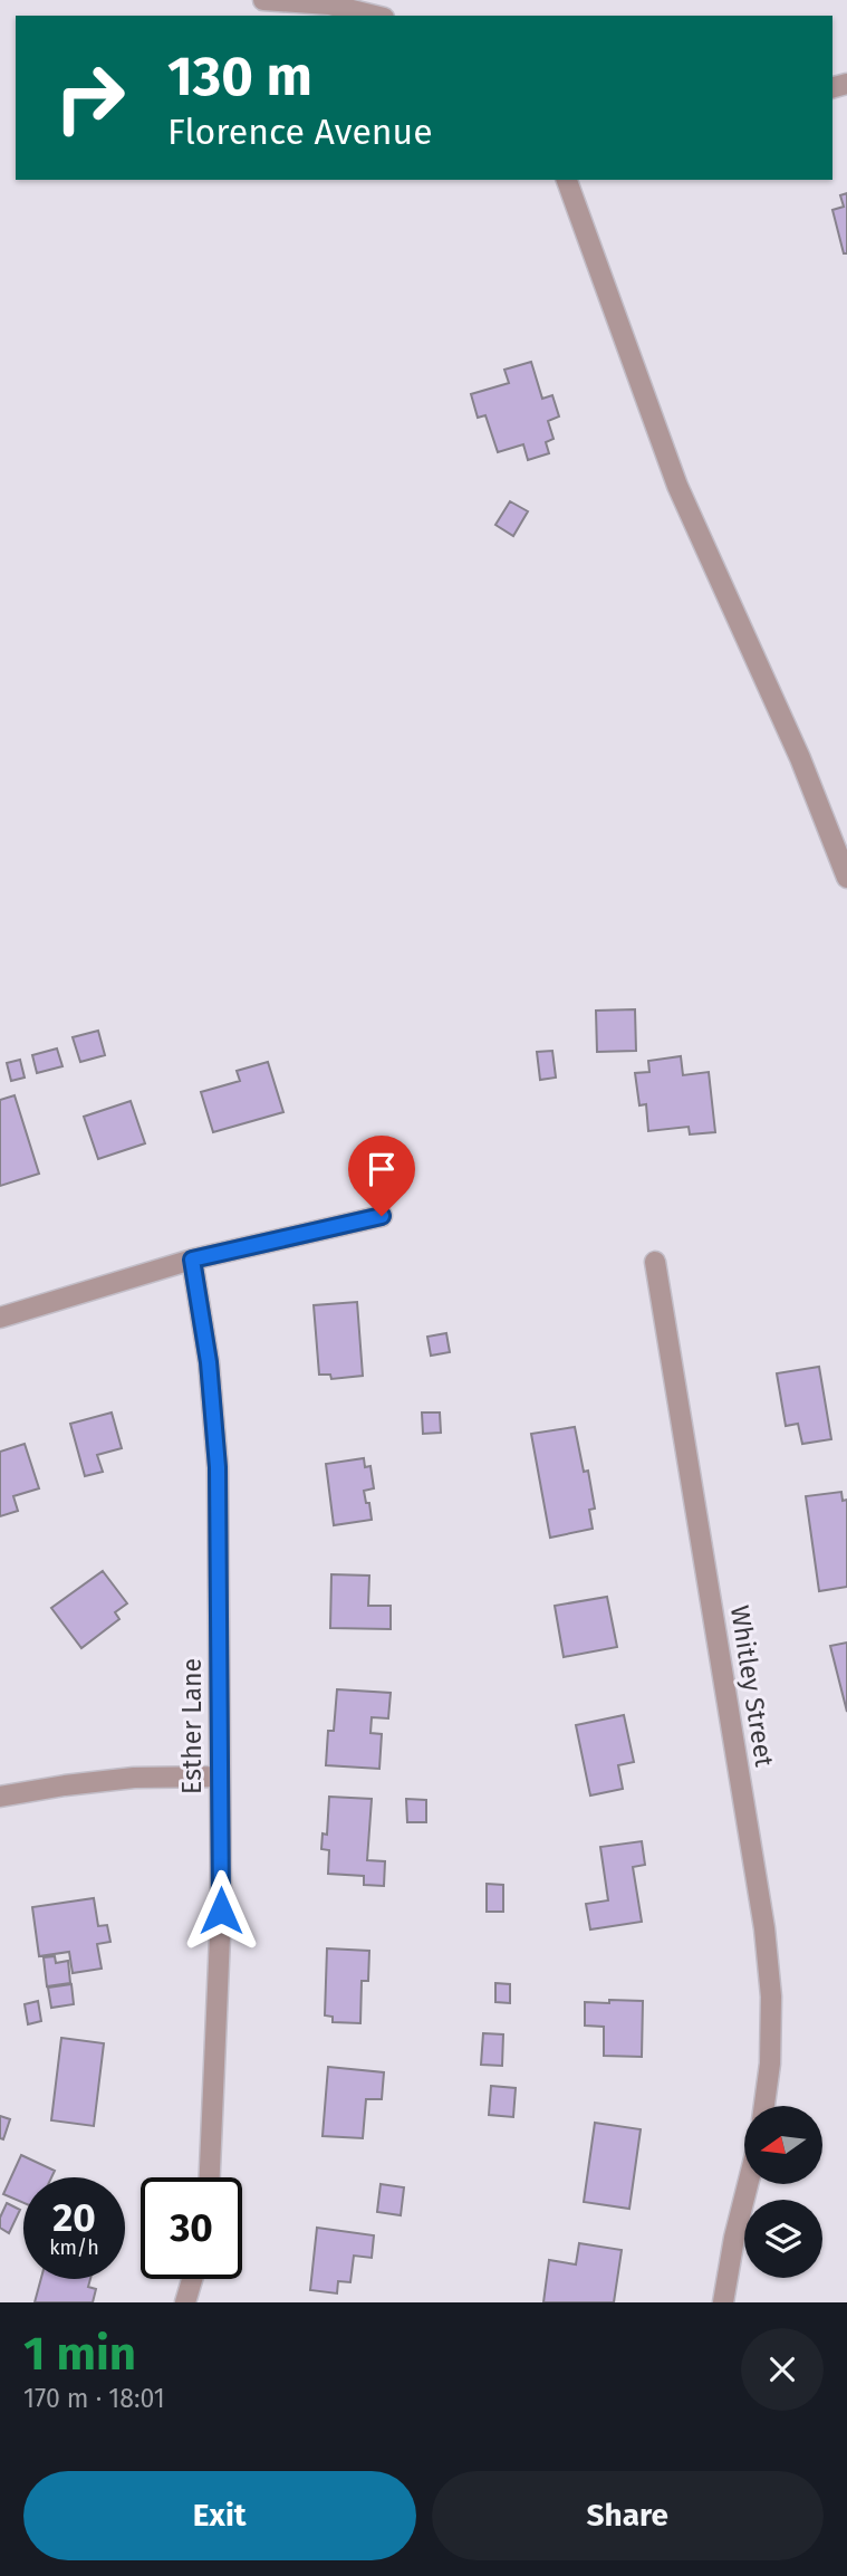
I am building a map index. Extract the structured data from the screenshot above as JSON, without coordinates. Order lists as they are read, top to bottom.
{
  "streets": {
    "street": ["Whitley Street", "Esther Lane"]
  },
  "north": "left",
  "page": {
    "turn": ["130 m", "Florence Avenue"],
    "speed": "20 km/h",
    "limit": "30",
    "heading": ["1 min", "170 m · 18:01"],
    "buttons": ["Exit", "Share"]
  }
}
